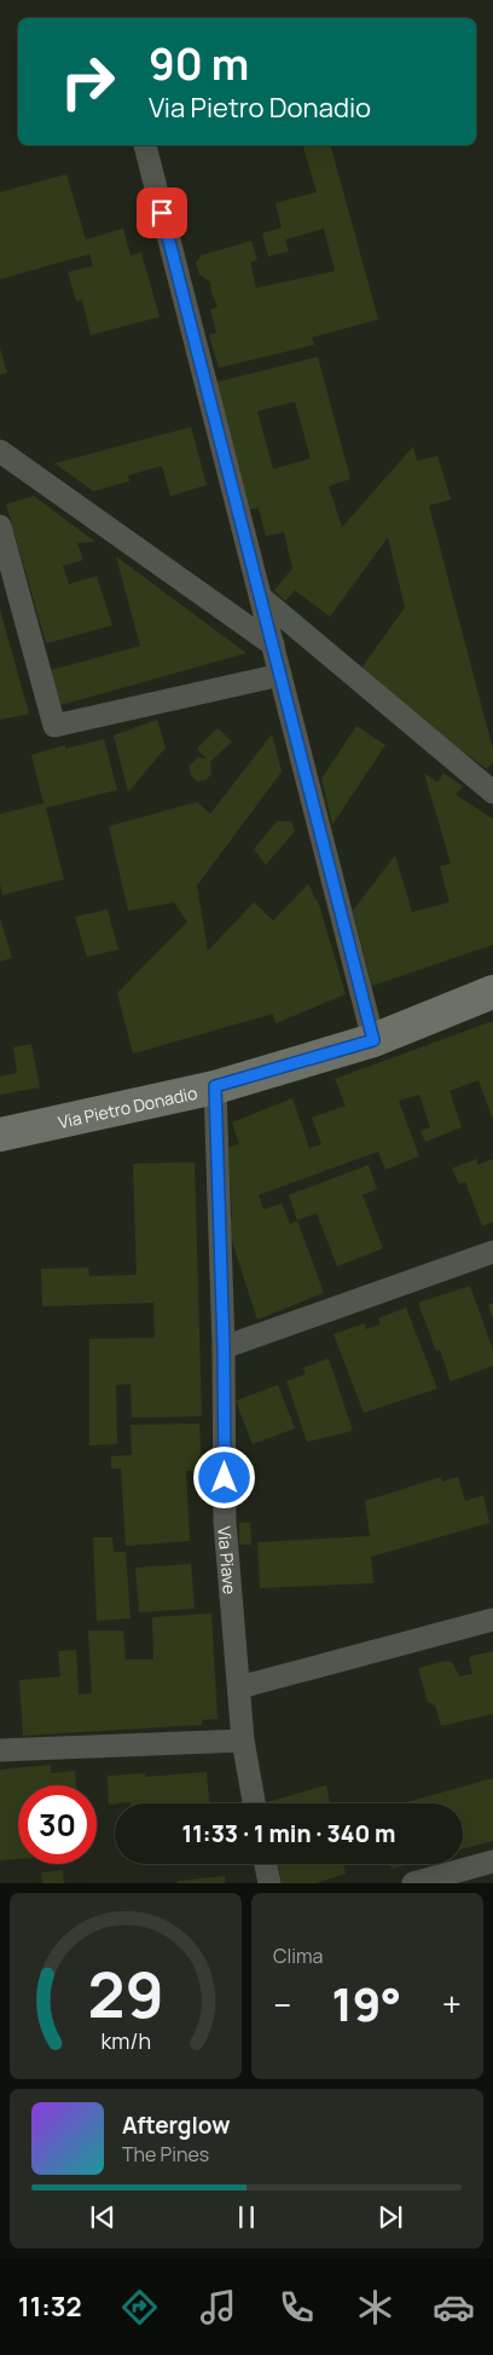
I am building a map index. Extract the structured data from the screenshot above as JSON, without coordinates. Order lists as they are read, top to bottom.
{
  "streets": {
    "main road": ["Via Pietro Donadio"],
    "street": ["Via Piave"]
  },
  "crossings": [
    ["Via Pietro Donadio", "Via Piave"]
  ],
  "page": {
    "turn": ["90 m", "Via Pietro Donadio"],
    "limit": "30",
    "trip": "11:33 · 1 min · 340 m",
    "tile": "Clima",
    "heat": ["−", "19°", "+"],
    "song": ["Afterglow", "The Pines"],
    "tabs": "11:32",
    "gauge": ["29", "km/h"]
  }
}
